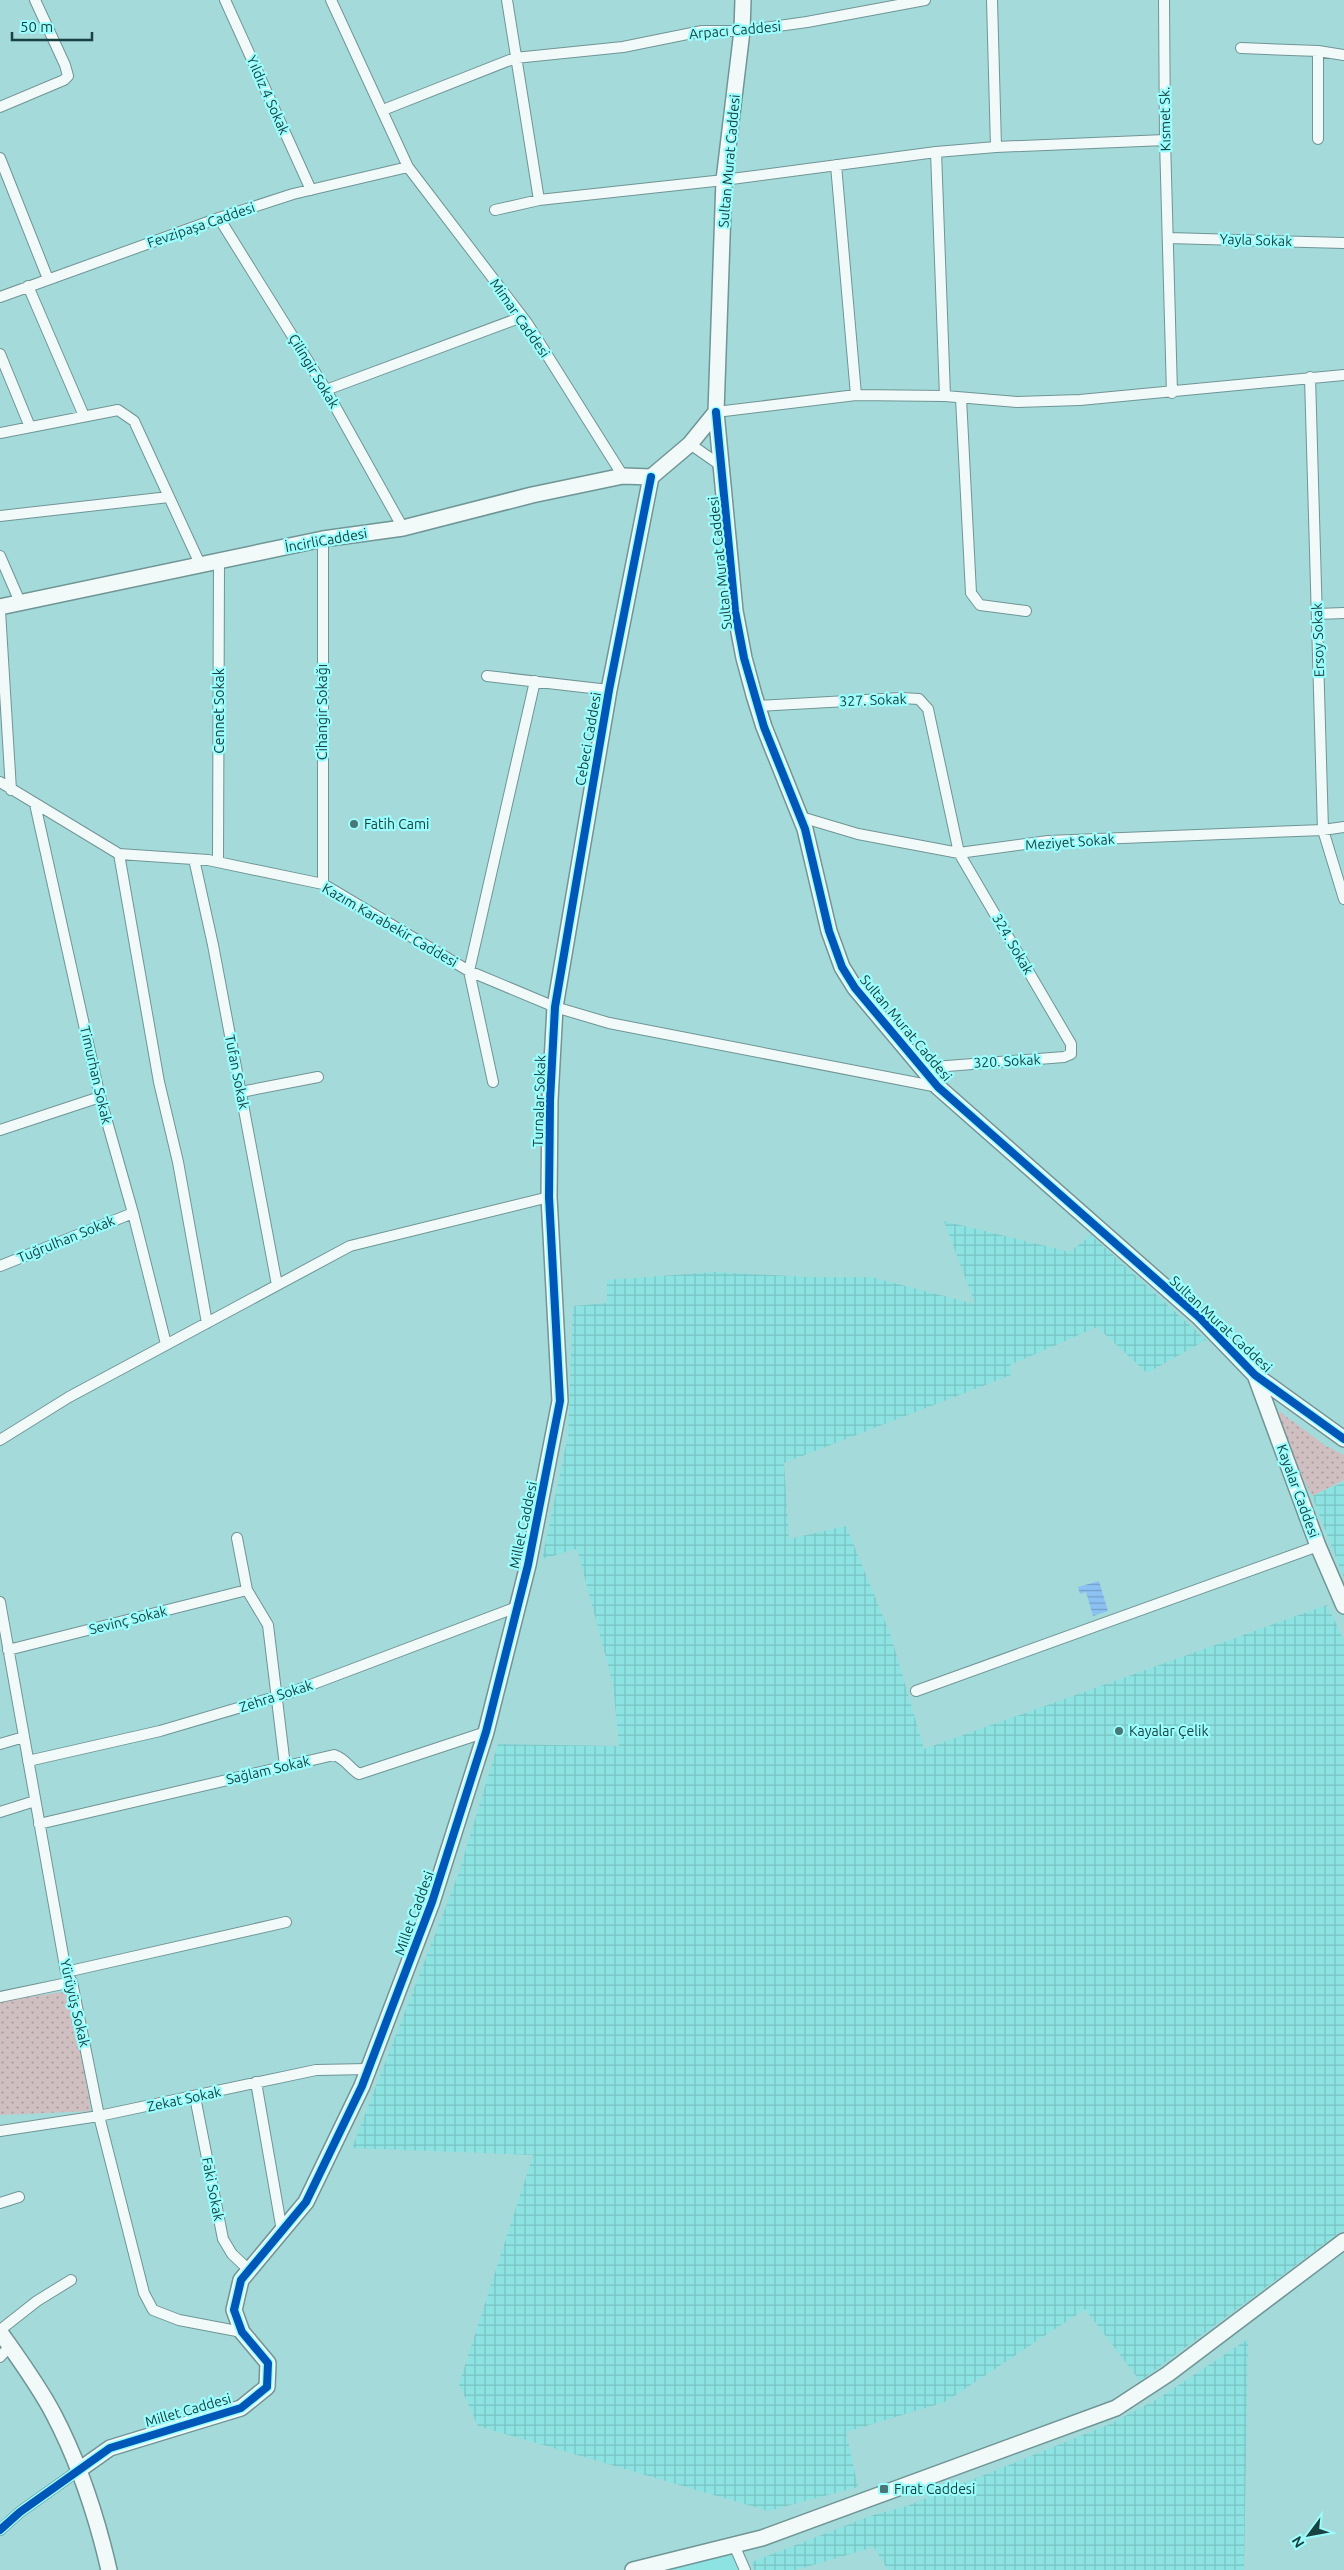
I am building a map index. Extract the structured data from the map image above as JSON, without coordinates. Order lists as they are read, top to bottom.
{
  "streets": {
    "street": [
      "Arpacı Caddesi",
      "Yıldız 4 Sokak",
      "Kısmet Sk.",
      "Sultan Murat Caddesi",
      "Fevzipaşa Caddesi",
      "Yayla Sokak",
      "Mimar Caddesi",
      "Çilingir Sokak",
      "İncirliCaddesi",
      "Ersoy Sokak",
      "327. Sokak",
      "Cennet Sokak",
      "Cihangir Sokağı",
      "Cebeci Caddesi",
      "Meziyet Sokak",
      "Kazım Karabekir Caddesi",
      "324. Sokak",
      "320. Sokak",
      "Tufan Sokak",
      "Timurhan Sokak",
      "Turnalar Sokak",
      "Tuğrulhan Sokak",
      "Kayalar Caddesi",
      "Millet Caddesi",
      "Sevinç Sokak",
      "Zehra Sokak",
      "Sağlam Sokak",
      "Yürüyüş Sokak",
      "Zekat Sokak",
      "Faki Sokak"
    ]
  },
  "crossings": [
    ["Arpacı Caddesi", "Sultan Murat Caddesi"],
    ["Arpacı Caddesi", "Mimar Caddesi"],
    ["Yıldız 4 Sokak", "Fevzipaşa Caddesi"],
    ["Kısmet Sk.", "Yayla Sokak"],
    ["Sultan Murat Caddesi", "327. Sokak"],
    ["Sultan Murat Caddesi", "Meziyet Sokak"],
    ["Sultan Murat Caddesi", "Kazım Karabekir Caddesi"],
    ["Sultan Murat Caddesi", "320. Sokak"],
    ["Sultan Murat Caddesi", "Kayalar Caddesi"],
    ["Fevzipaşa Caddesi", "Mimar Caddesi"],
    ["Fevzipaşa Caddesi", "Çilingir Sokak"],
    ["Mimar Caddesi", "İncirliCaddesi"],
    ["Çilingir Sokak", "İncirliCaddesi"],
    ["İncirliCaddesi", "Cennet Sokak"],
    ["İncirliCaddesi", "Cihangir Sokağı"],
    ["İncirliCaddesi", "Cebeci Caddesi"],
    ["Ersoy Sokak", "Meziyet Sokak"],
    ["327. Sokak", "Meziyet Sokak"],
    ["327. Sokak", "324. Sokak"],
    ["Cennet Sokak", "Kazım Karabekir Caddesi"],
    ["Cihangir Sokağı", "Kazım Karabekir Caddesi"],
    ["Cebeci Caddesi", "Kazım Karabekir Caddesi"],
    ["Cebeci Caddesi", "Turnalar Sokak"],
    ["Meziyet Sokak", "324. Sokak"],
    ["Kazım Karabekir Caddesi", "Tufan Sokak"],
    ["Kazım Karabekir Caddesi", "Timurhan Sokak"],
    ["Kazım Karabekir Caddesi", "Turnalar Sokak"],
    ["324. Sokak", "320. Sokak"],
    ["Timurhan Sokak", "Tuğrulhan Sokak"],
    ["Turnalar Sokak", "Millet Caddesi"],
    ["Millet Caddesi", "Zehra Sokak"],
    ["Millet Caddesi", "Sağlam Sokak"],
    ["Millet Caddesi", "Yürüyüş Sokak"],
    ["Millet Caddesi", "Zekat Sokak"],
    ["Millet Caddesi", "Faki Sokak"],
    ["Sevinç Sokak", "Yürüyüş Sokak"],
    ["Zehra Sokak", "Yürüyüş Sokak"],
    ["Sağlam Sokak", "Yürüyüş Sokak"],
    ["Yürüyüş Sokak", "Zekat Sokak"],
    ["Zekat Sokak", "Faki Sokak"]
  ],
  "places": {
    "other": ["Fatih Cami", "Kayalar Çelik"],
    "transit": ["Fırat Caddesi"]
  },
  "scale_bar": "50 m",
  "north": "bottom left"
}
